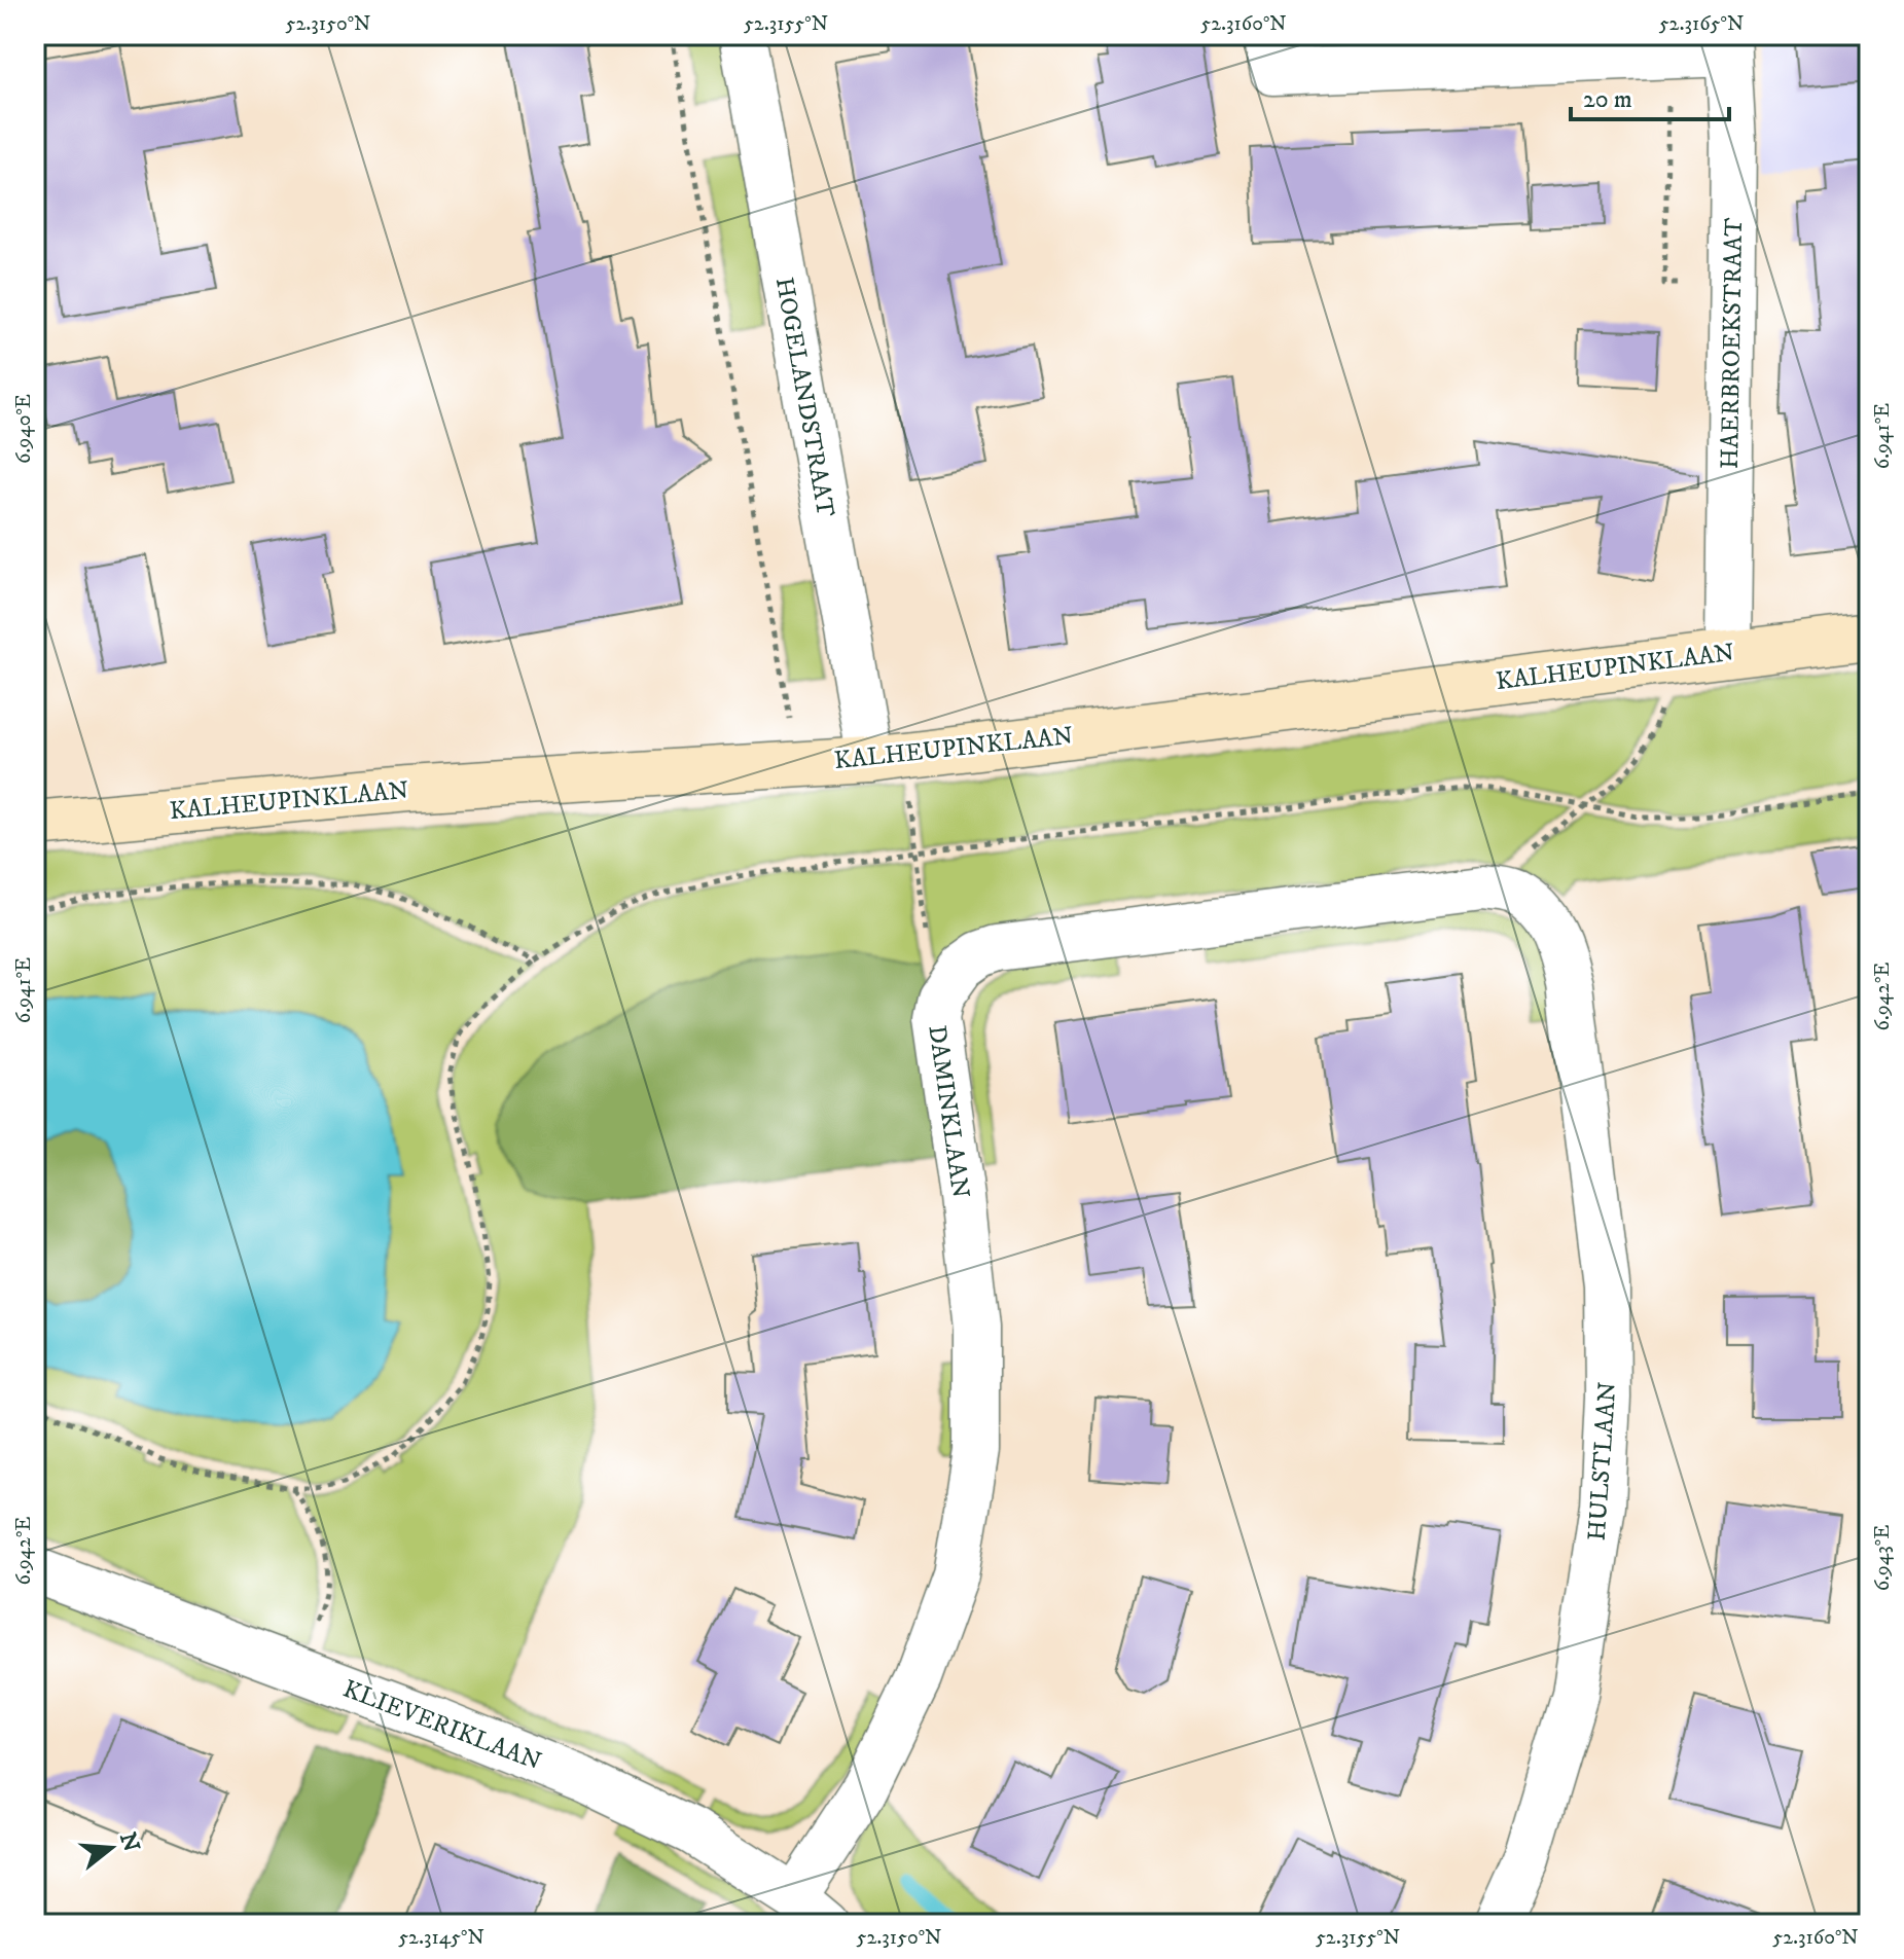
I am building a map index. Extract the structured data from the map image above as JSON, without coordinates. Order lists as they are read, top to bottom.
{
  "streets": {
    "street": [
      "HAERBROEKSTRAAT",
      "HOGELANDSTRAAT",
      "KALHEUPINKLAAN",
      "DAMINKLAAN",
      "HULSTLAAN",
      "KLIEVERIKLAAN"
    ]
  },
  "crossings": [
    ["HAERBROEKSTRAAT", "KALHEUPINKLAAN"],
    ["HOGELANDSTRAAT", "KALHEUPINKLAAN"],
    ["DAMINKLAAN", "HULSTLAAN"],
    ["DAMINKLAAN", "KLIEVERIKLAAN"]
  ],
  "scale_bar": "20 m",
  "north": "right",
  "coordinates": [
    "52.3150°N",
    "52.3155°N",
    "52.3160°N",
    "52.3165°N",
    "6.940°E",
    "6.941°E",
    "6.942°E",
    "6.943°E",
    "52.3145°N"
  ]
}
